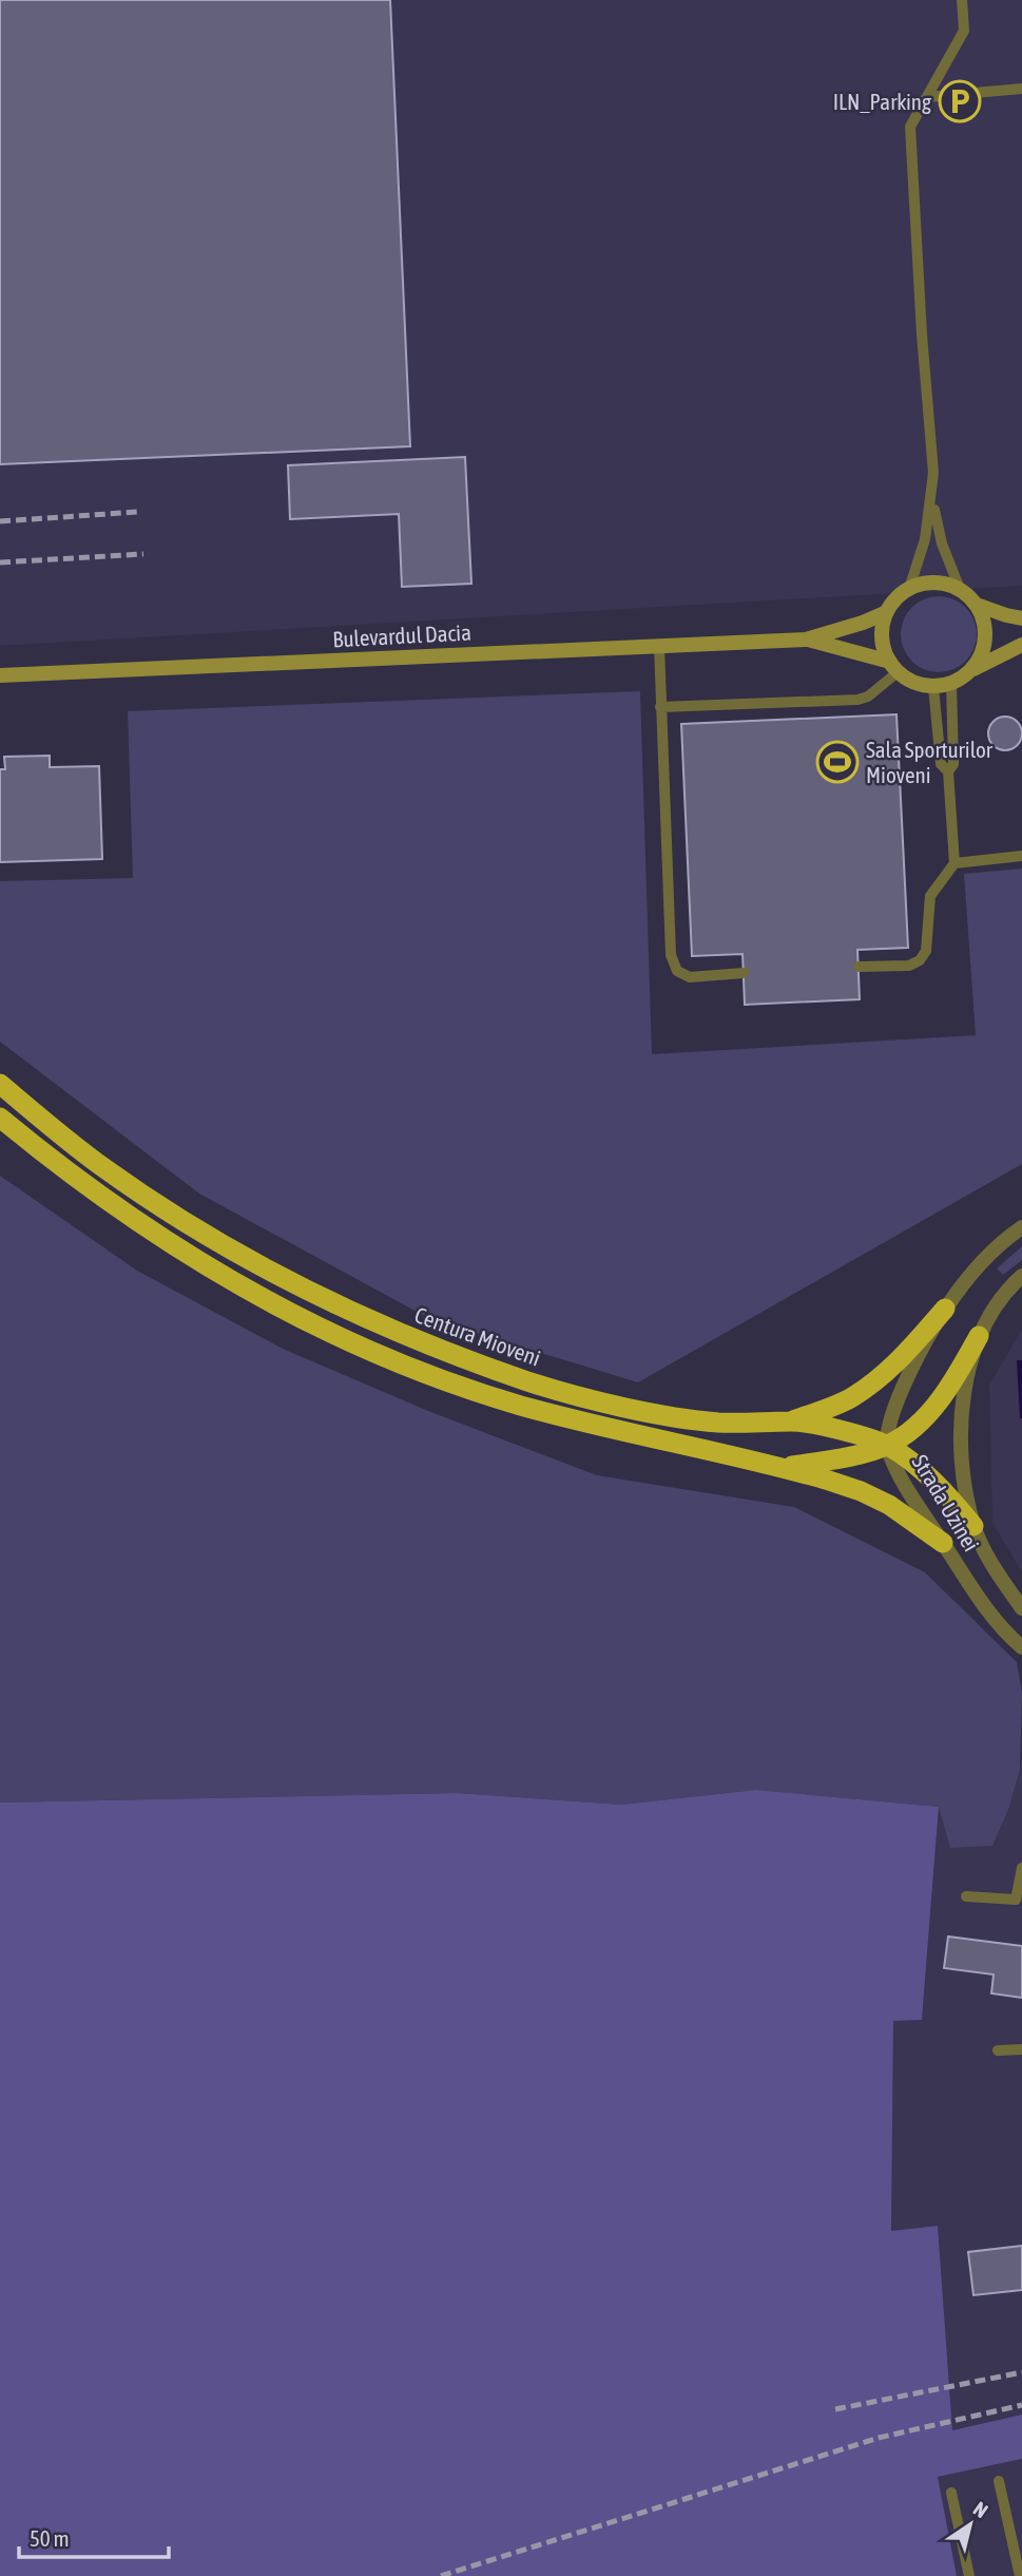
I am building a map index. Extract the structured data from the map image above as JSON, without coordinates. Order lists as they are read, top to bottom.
{
  "streets": {
    "highway": ["Centura Mioveni"],
    "main road": ["Bulevardul Dacia"],
    "street": ["Strada Uzinei"]
  },
  "crossings": [
    ["Centura Mioveni", "Strada Uzinei"]
  ],
  "places": {
    "parking": ["ILN_Parking"],
    "sports": ["Sala Sporturilor Mioveni"]
  },
  "scale_bar": "50 m",
  "north": "top right"
}
